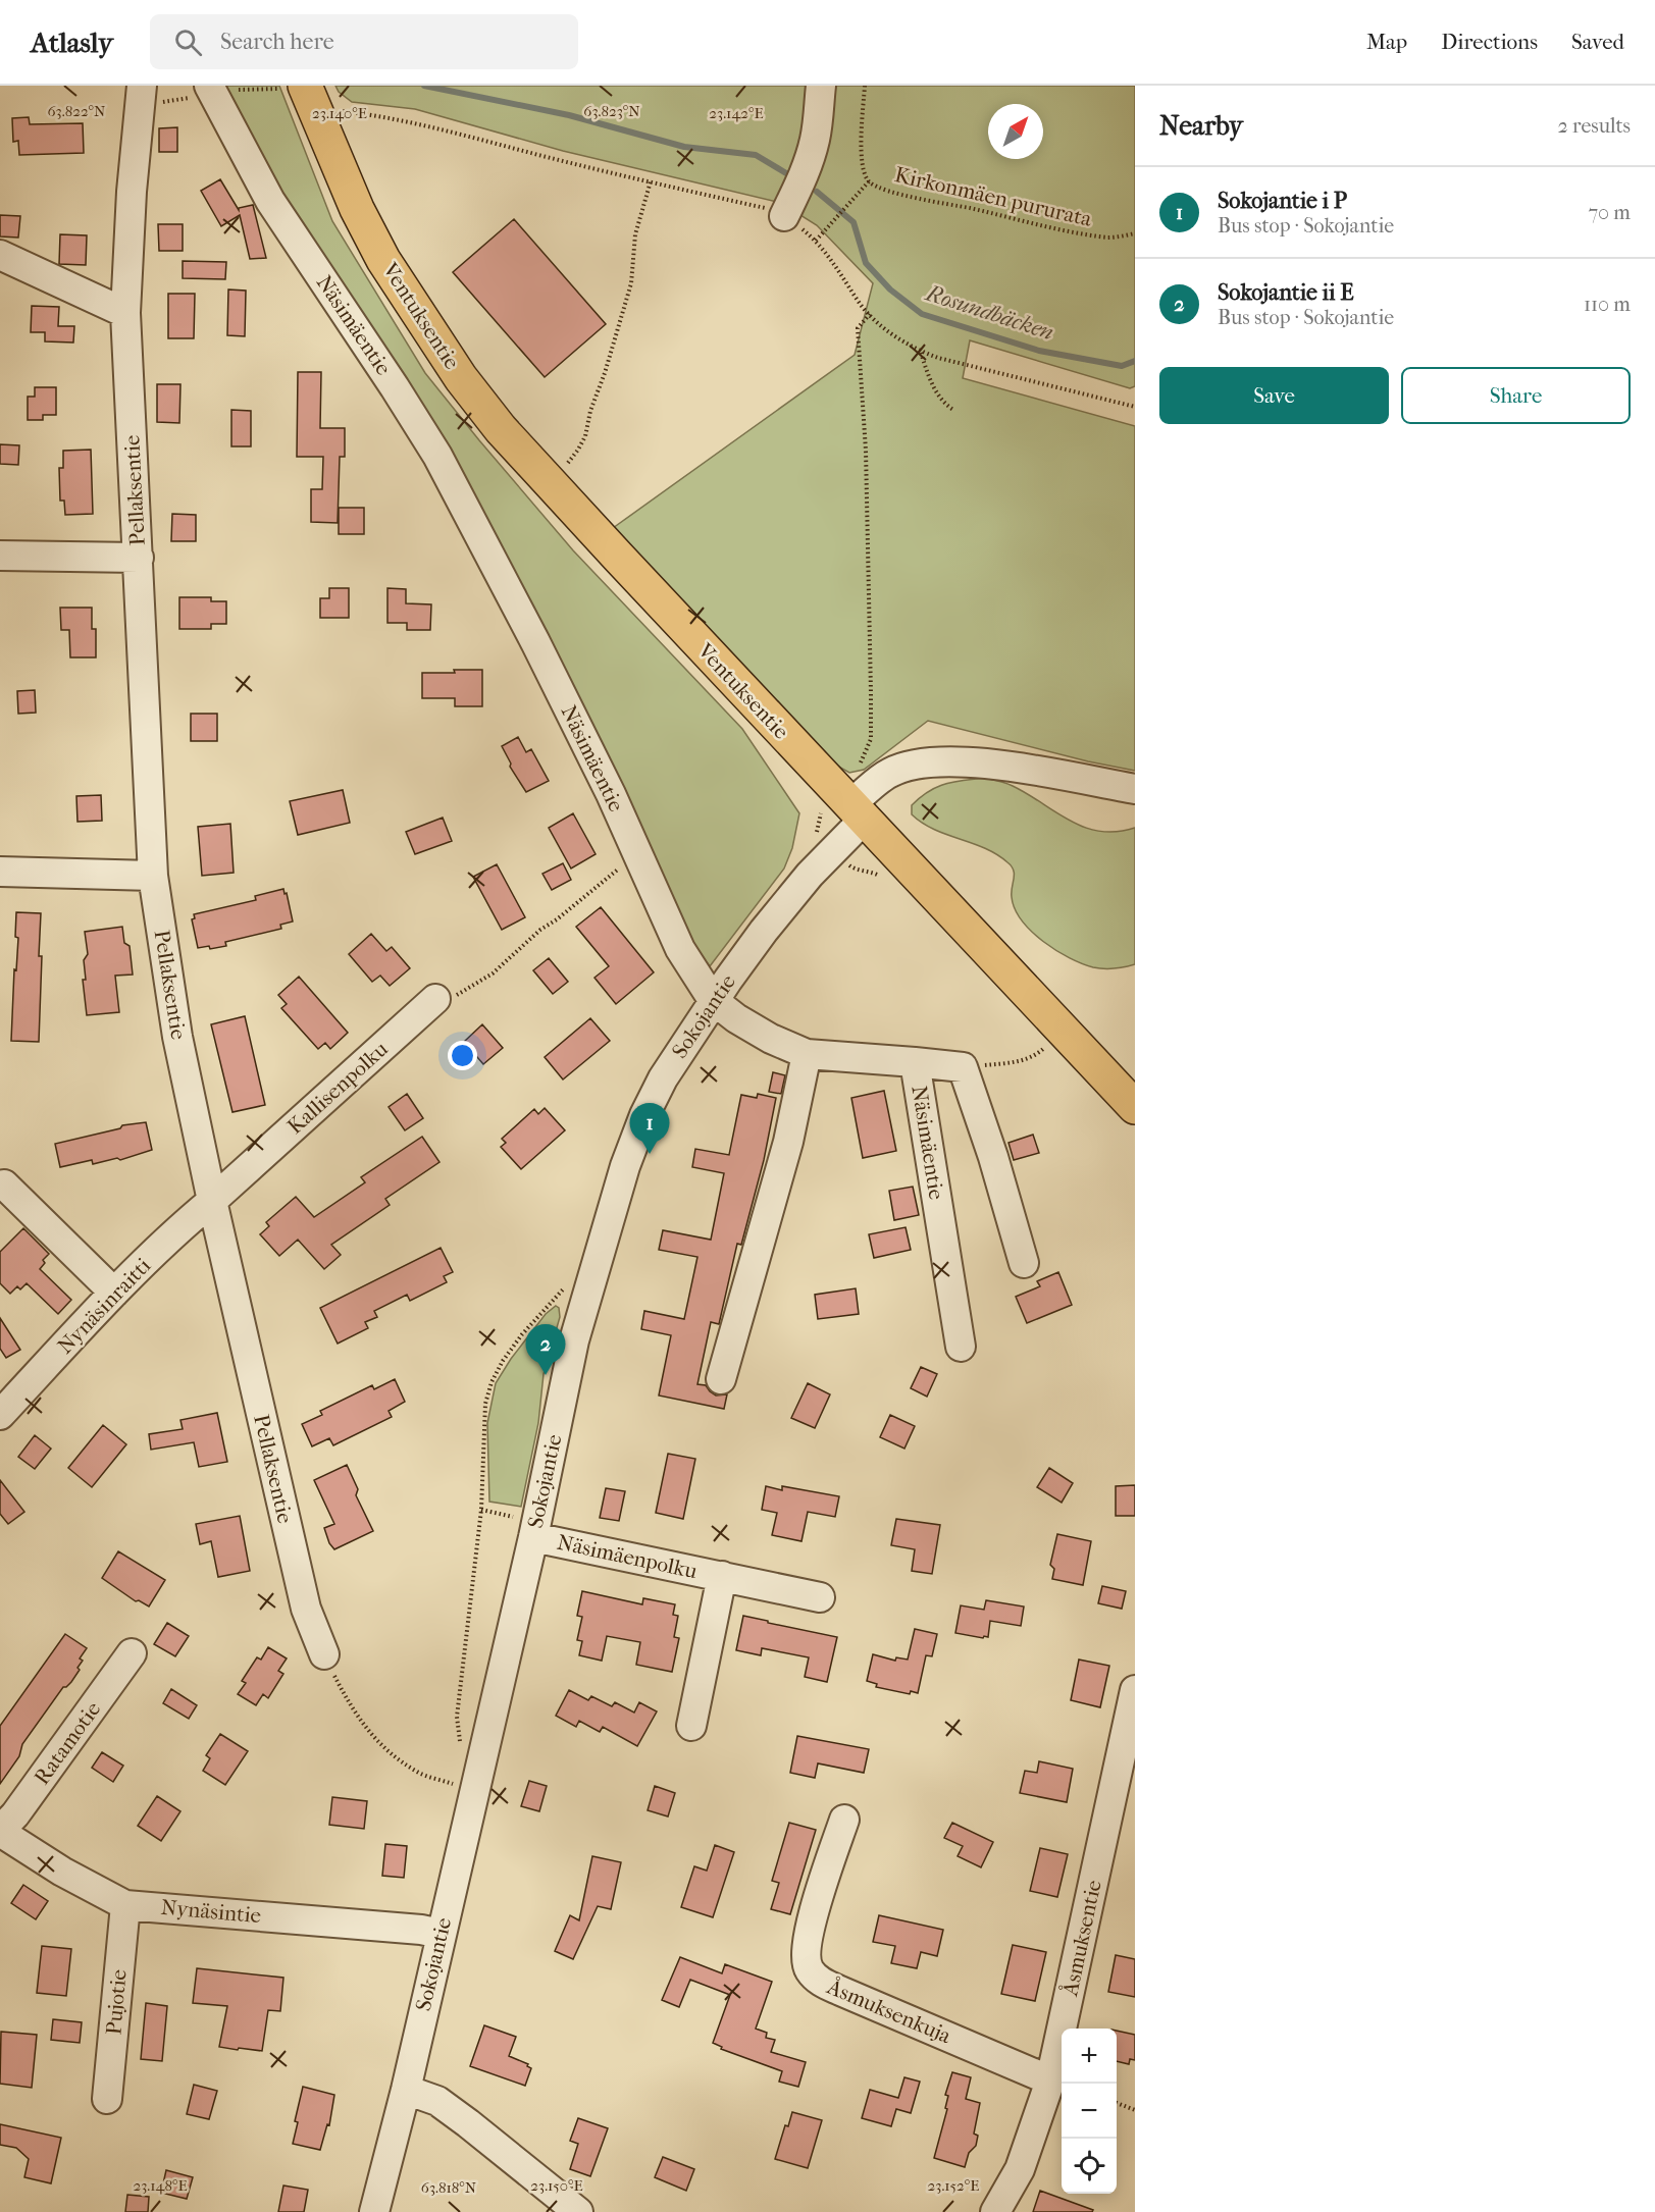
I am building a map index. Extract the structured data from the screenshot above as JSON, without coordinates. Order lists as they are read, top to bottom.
{
  "streets": {
    "main road": ["Ventuksentie"],
    "street": [
      "Näsimäentie",
      "Pellaksentie",
      "Sokojantie",
      "Kallisenpolku",
      "Nynäsinraitti",
      "Näsimäenpolku",
      "Ratamotie",
      "Nynäsintie",
      "Åsmuksentie",
      "Pujotie",
      "Åsmuksenkuja"
    ],
    "path": ["Kirkonmäen pururata"]
  },
  "crossings": [
    ["Ventuksentie", "Sokojantie"],
    ["Näsimäentie", "Sokojantie"],
    ["Pellaksentie", "Kallisenpolku"],
    ["Pellaksentie", "Nynäsinraitti"],
    ["Sokojantie", "Näsimäenpolku"],
    ["Sokojantie", "Nynäsintie"],
    ["Kallisenpolku", "Nynäsinraitti"],
    ["Ratamotie", "Nynäsintie"],
    ["Nynäsintie", "Pujotie"],
    ["Åsmuksentie", "Åsmuksenkuja"]
  ],
  "water": ["Rosundbäcken"],
  "north": "top right",
  "page": {
    "header": "Atlasly",
    "search": "Search here",
    "nav": ["Map", "Directions", "Saved"],
    "heading": ["Nearby", "2 results"],
    "list": [
      {
        "mark": "1",
        "name": "Sokojantie i P",
        "note": "Bus stop · Sokojantie",
        "value": "70 m"
      },
      {
        "mark": "2",
        "name": "Sokojantie ii E",
        "note": "Bus stop · Sokojantie",
        "value": "110 m"
      }
    ],
    "buttons": ["Save", "Share"],
    "pins": ["1", "2"],
    "map_buttons": ["+", "−"]
  },
  "coordinates": [
    "63.822°N",
    "63.823°N",
    "23.140°E",
    "23.142°E",
    "23.148°E",
    "23.150°E",
    "23.152°E",
    "63.818°N"
  ]
}
